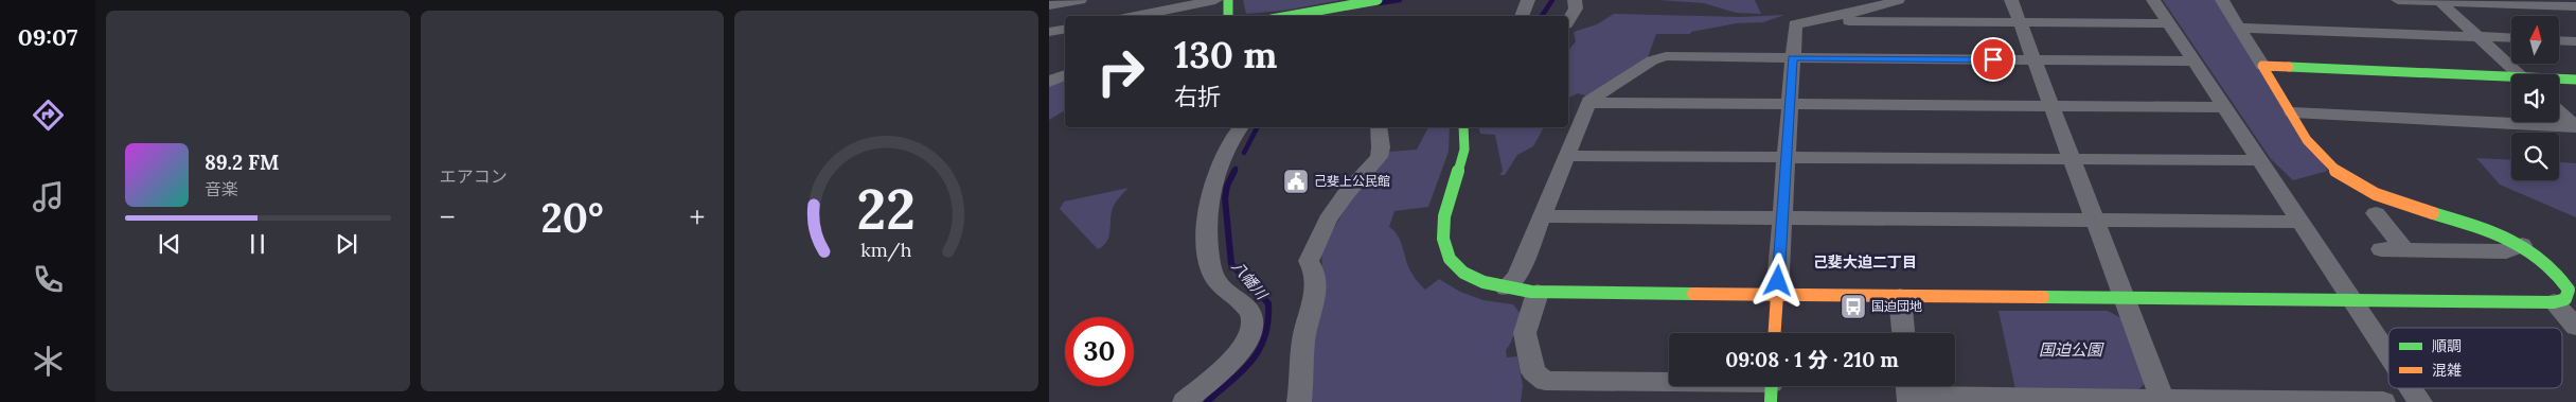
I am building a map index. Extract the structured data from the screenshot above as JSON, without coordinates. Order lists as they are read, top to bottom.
{
  "districts": ["己斐大迫二丁目"],
  "water": ["八幡川"],
  "parks": ["国迫公園"],
  "places": {
    "public building": ["己斐上公民館"],
    "bus stop": ["国迫団地"]
  },
  "legend": ["順調", "混雑"],
  "north": "top",
  "page": {
    "tabs": "09:07",
    "tile": "エアコン",
    "turn": ["130 m", "右折"],
    "song": ["89.2 FM", "音楽"],
    "heat": ["−", "20°", "+"],
    "limit": "30",
    "trip": "09:08 · 1 分 · 210 m",
    "gauge": ["22", "km/h"]
  }
}
